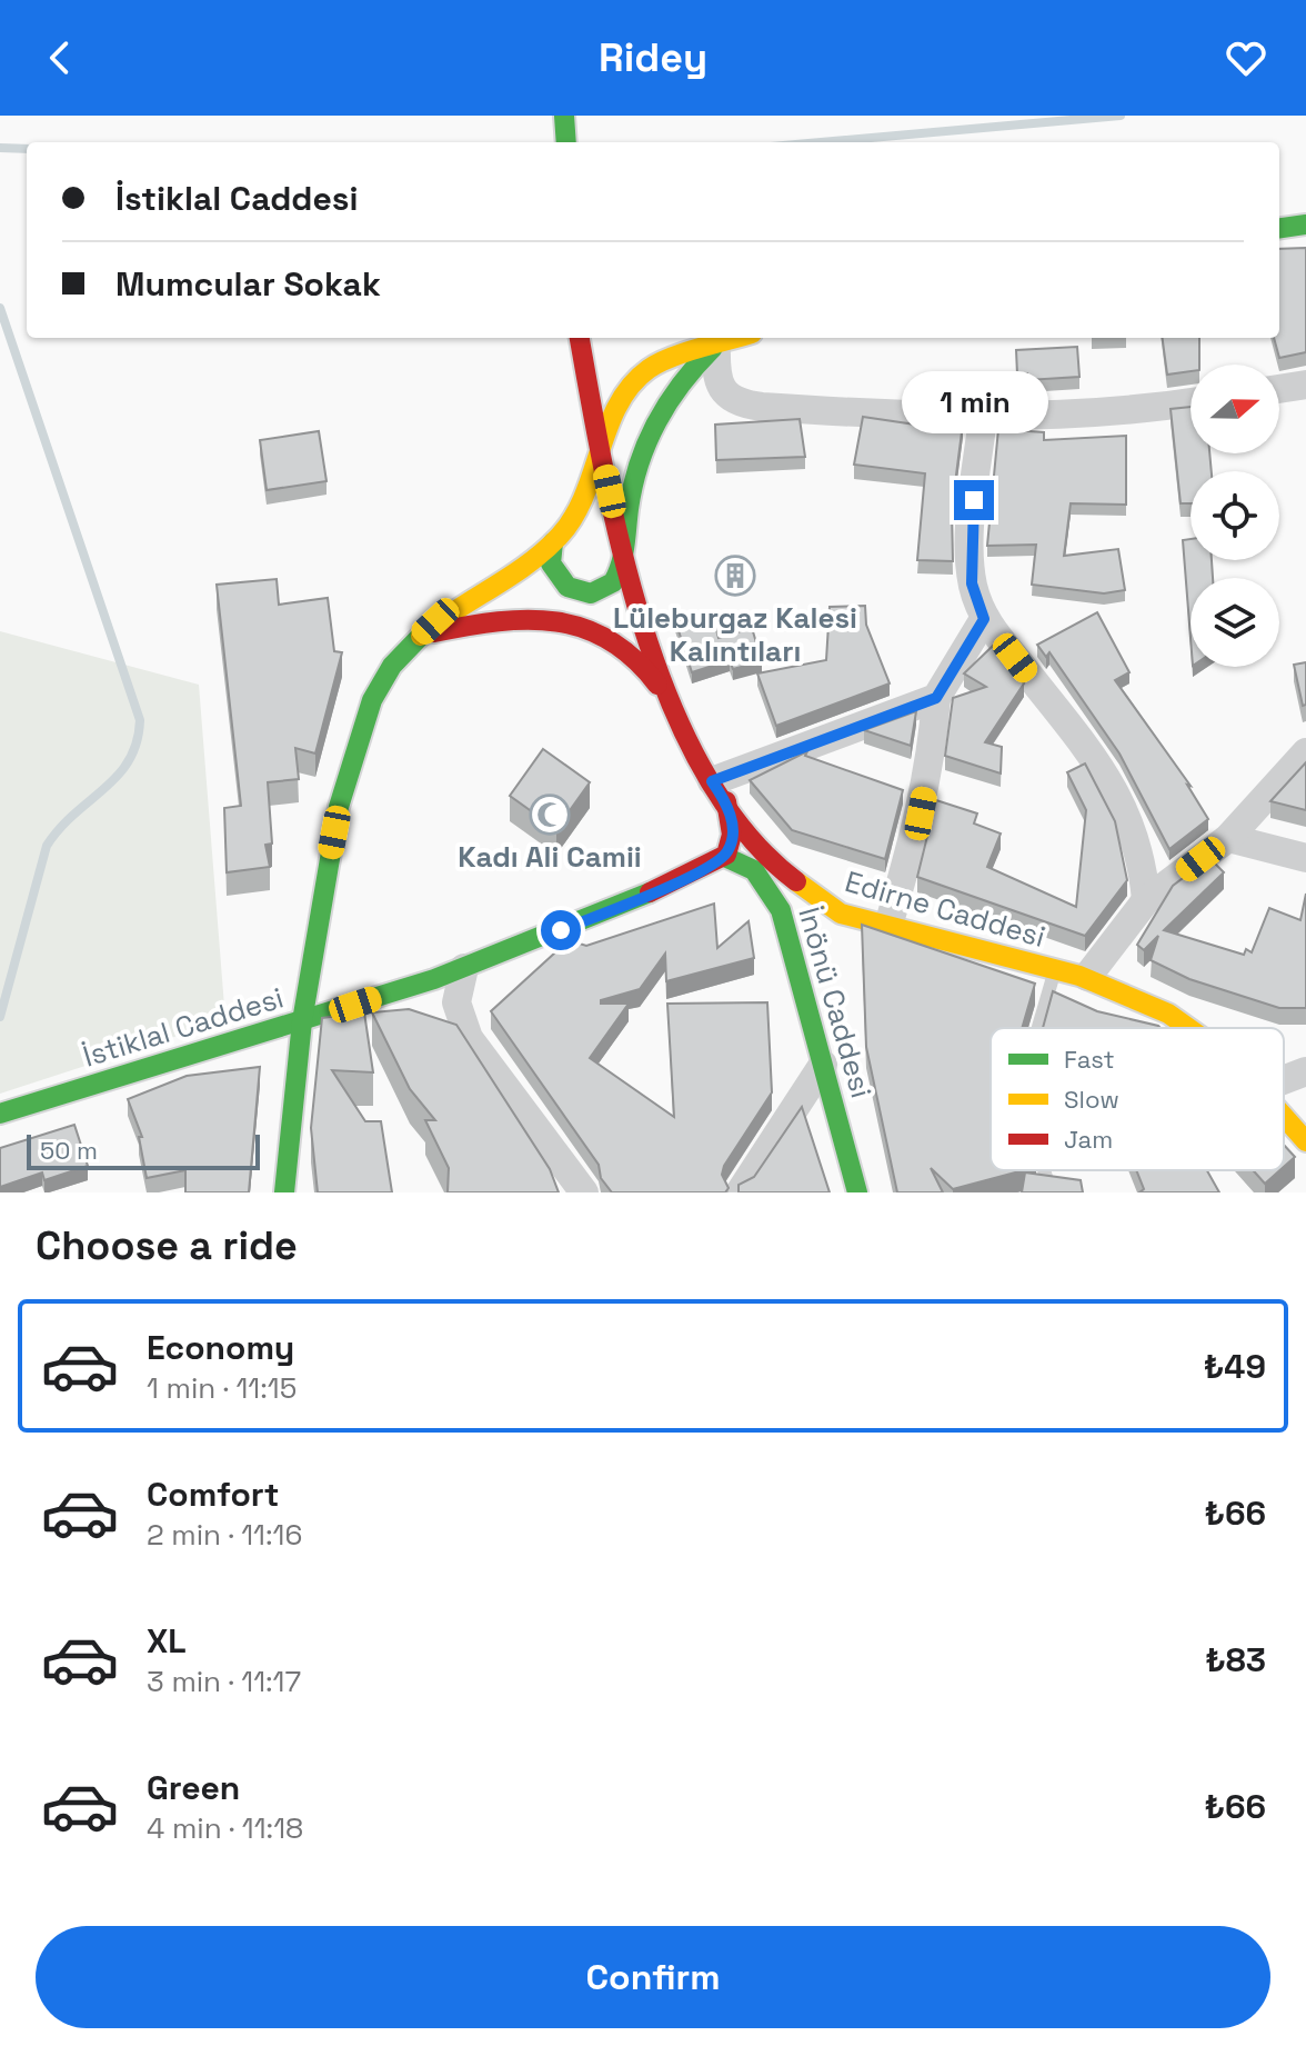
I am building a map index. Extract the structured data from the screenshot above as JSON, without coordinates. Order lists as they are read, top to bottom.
{
  "streets": {
    "main road": ["Edirne Caddesi", "İnönü Caddesi", "İstiklal Caddesi"]
  },
  "crossings": [
    ["İnönü Caddesi", "İstiklal Caddesi"]
  ],
  "places": {
    "building": ["Lüleburgaz Kalesi Kalıntıları"],
    "mosque": ["Kadı Ali Camii"]
  },
  "legend": ["Fast", "Slow", "Jam"],
  "scale_bar": "50 m",
  "north": "right",
  "page": {
    "header": "Ridey",
    "banner": ["İstiklal Caddesi", "Mumcular Sokak"],
    "bubble": "1 min",
    "scale": "50 m",
    "heading": "Choose a ride",
    "list": [
      {
        "name": "Economy",
        "note": "1 min · 11:15",
        "value": "₺49"
      },
      {
        "name": "Comfort",
        "note": "2 min · 11:16",
        "value": "₺66"
      },
      {
        "name": "XL",
        "note": "3 min · 11:17",
        "value": "₺83"
      },
      {
        "name": "Green",
        "note": "4 min · 11:18",
        "value": "₺66"
      }
    ],
    "buttons": "Confirm"
  }
}
